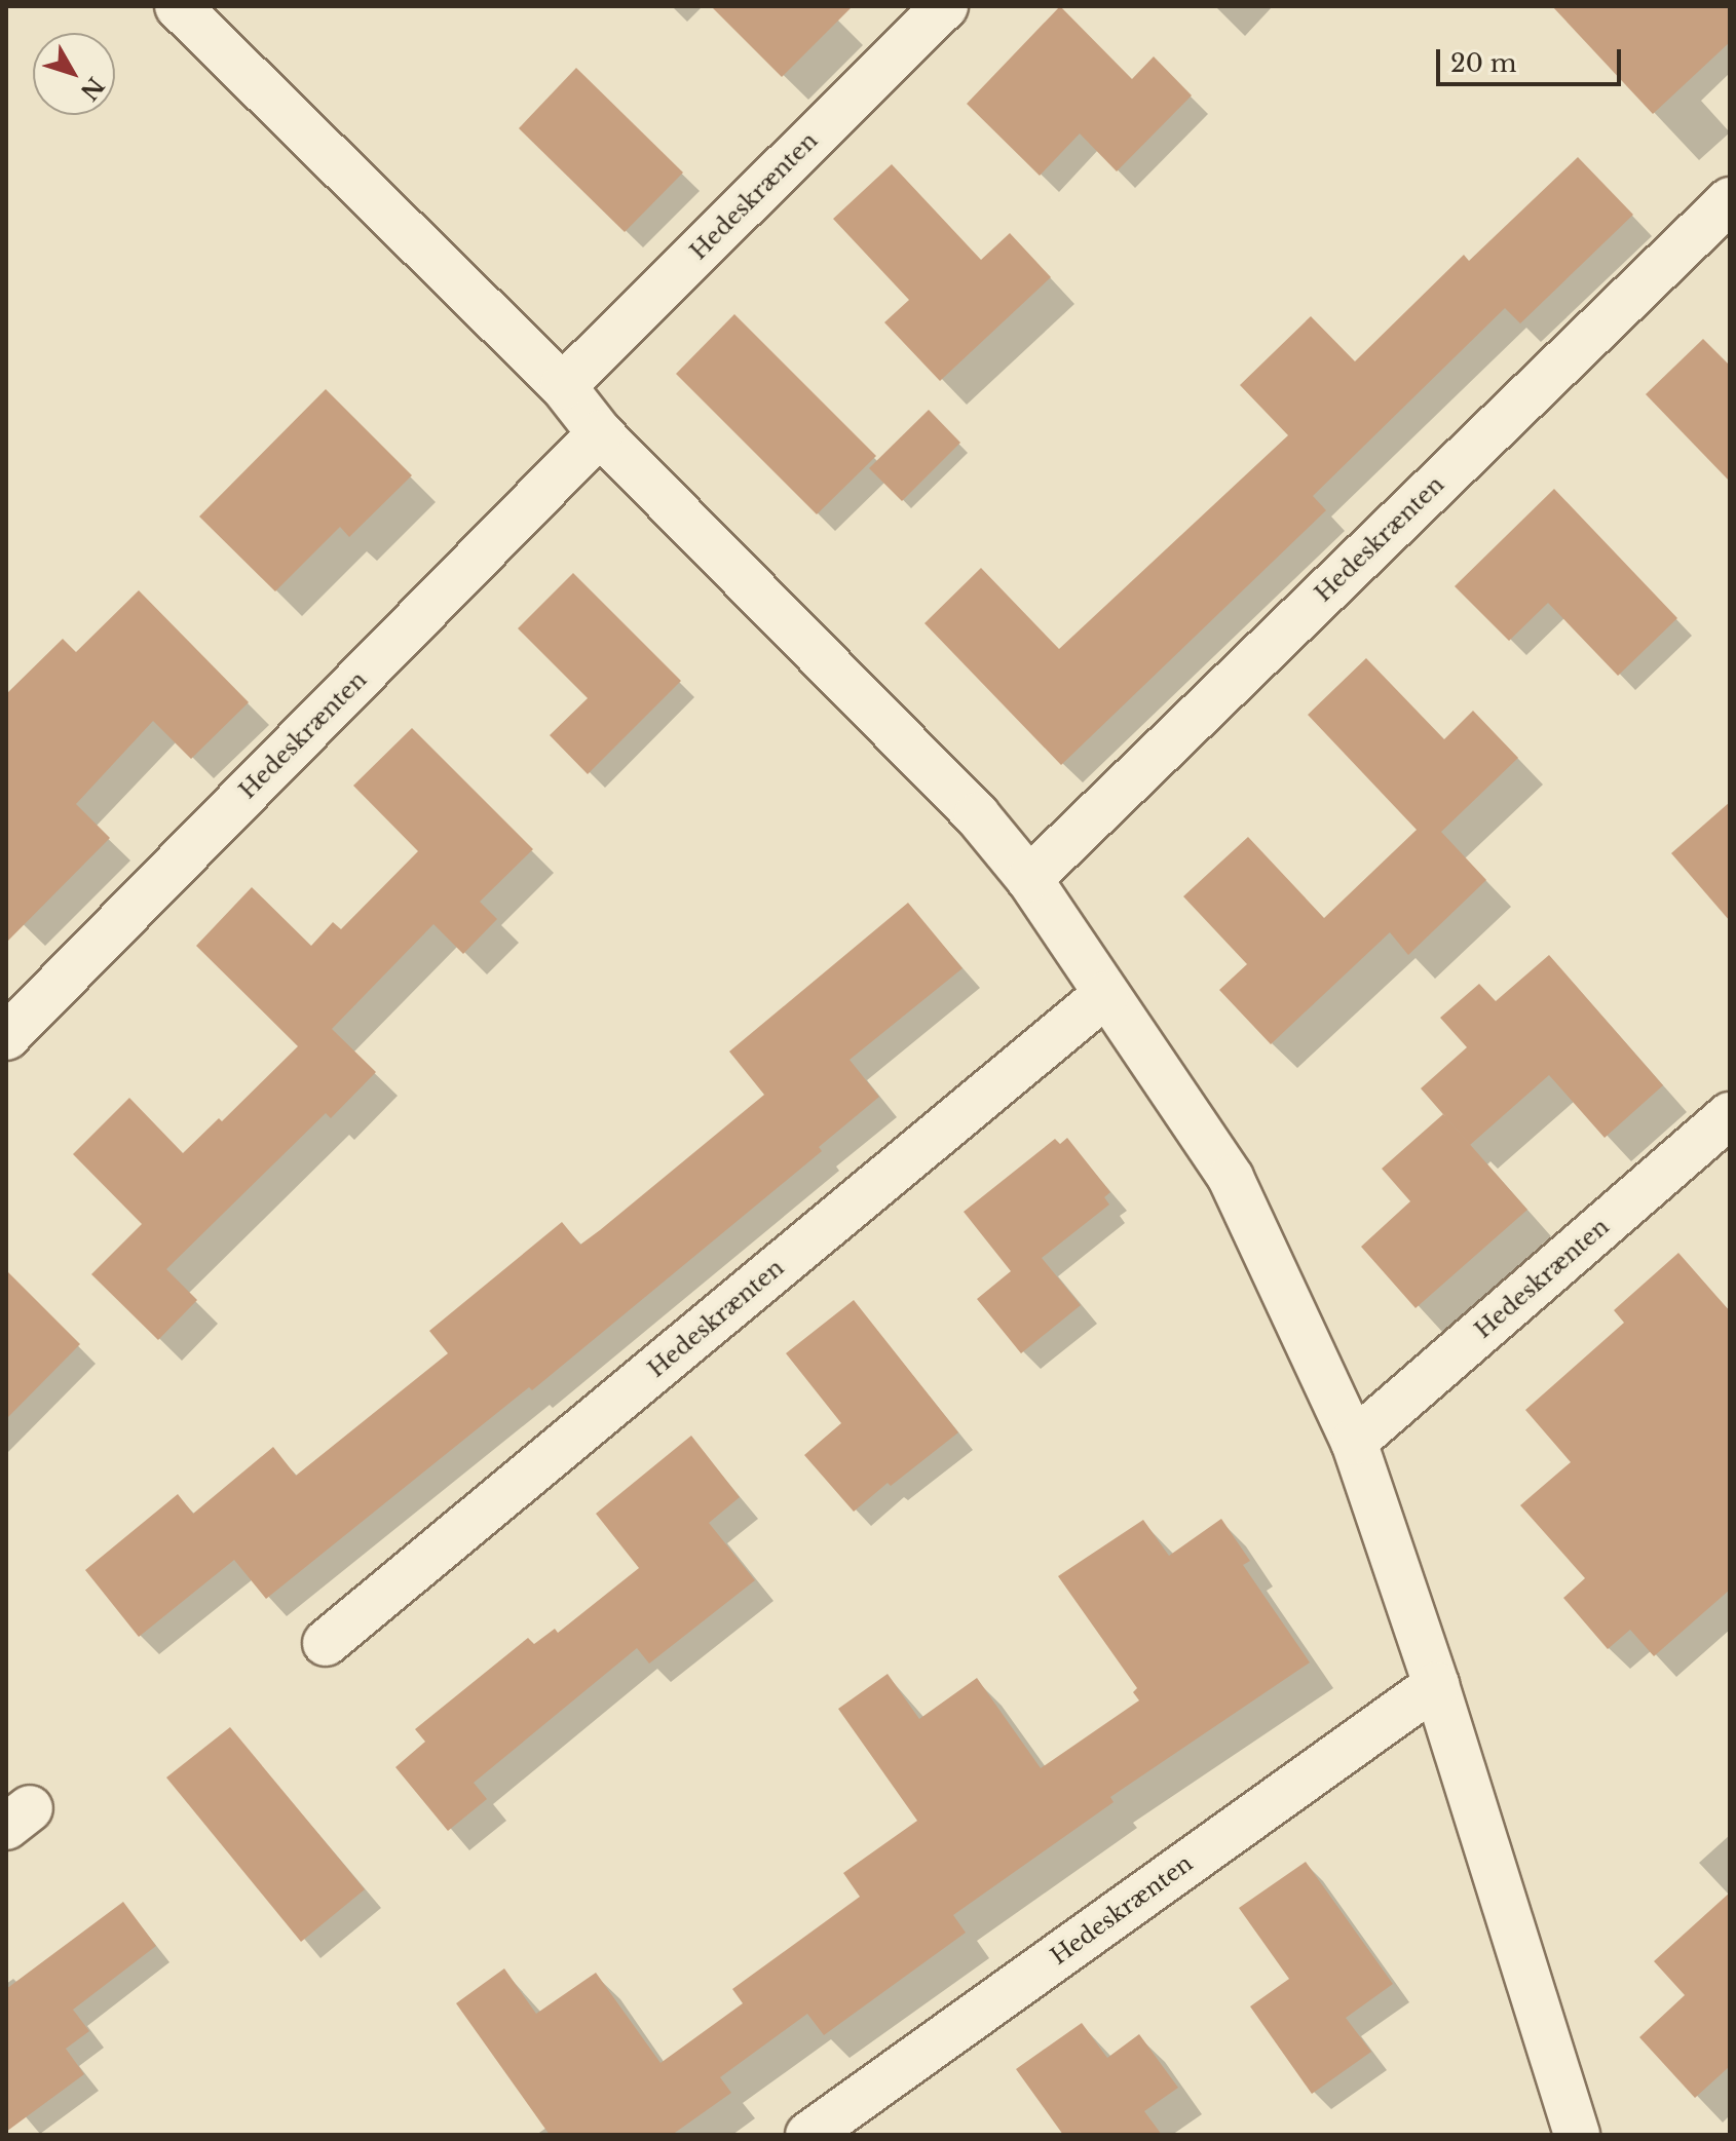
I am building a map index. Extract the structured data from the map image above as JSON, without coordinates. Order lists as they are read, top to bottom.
{
  "streets": {
    "street": ["Hedeskrænten"]
  },
  "scale_bar": "20 m",
  "north": "bottom right"
}
